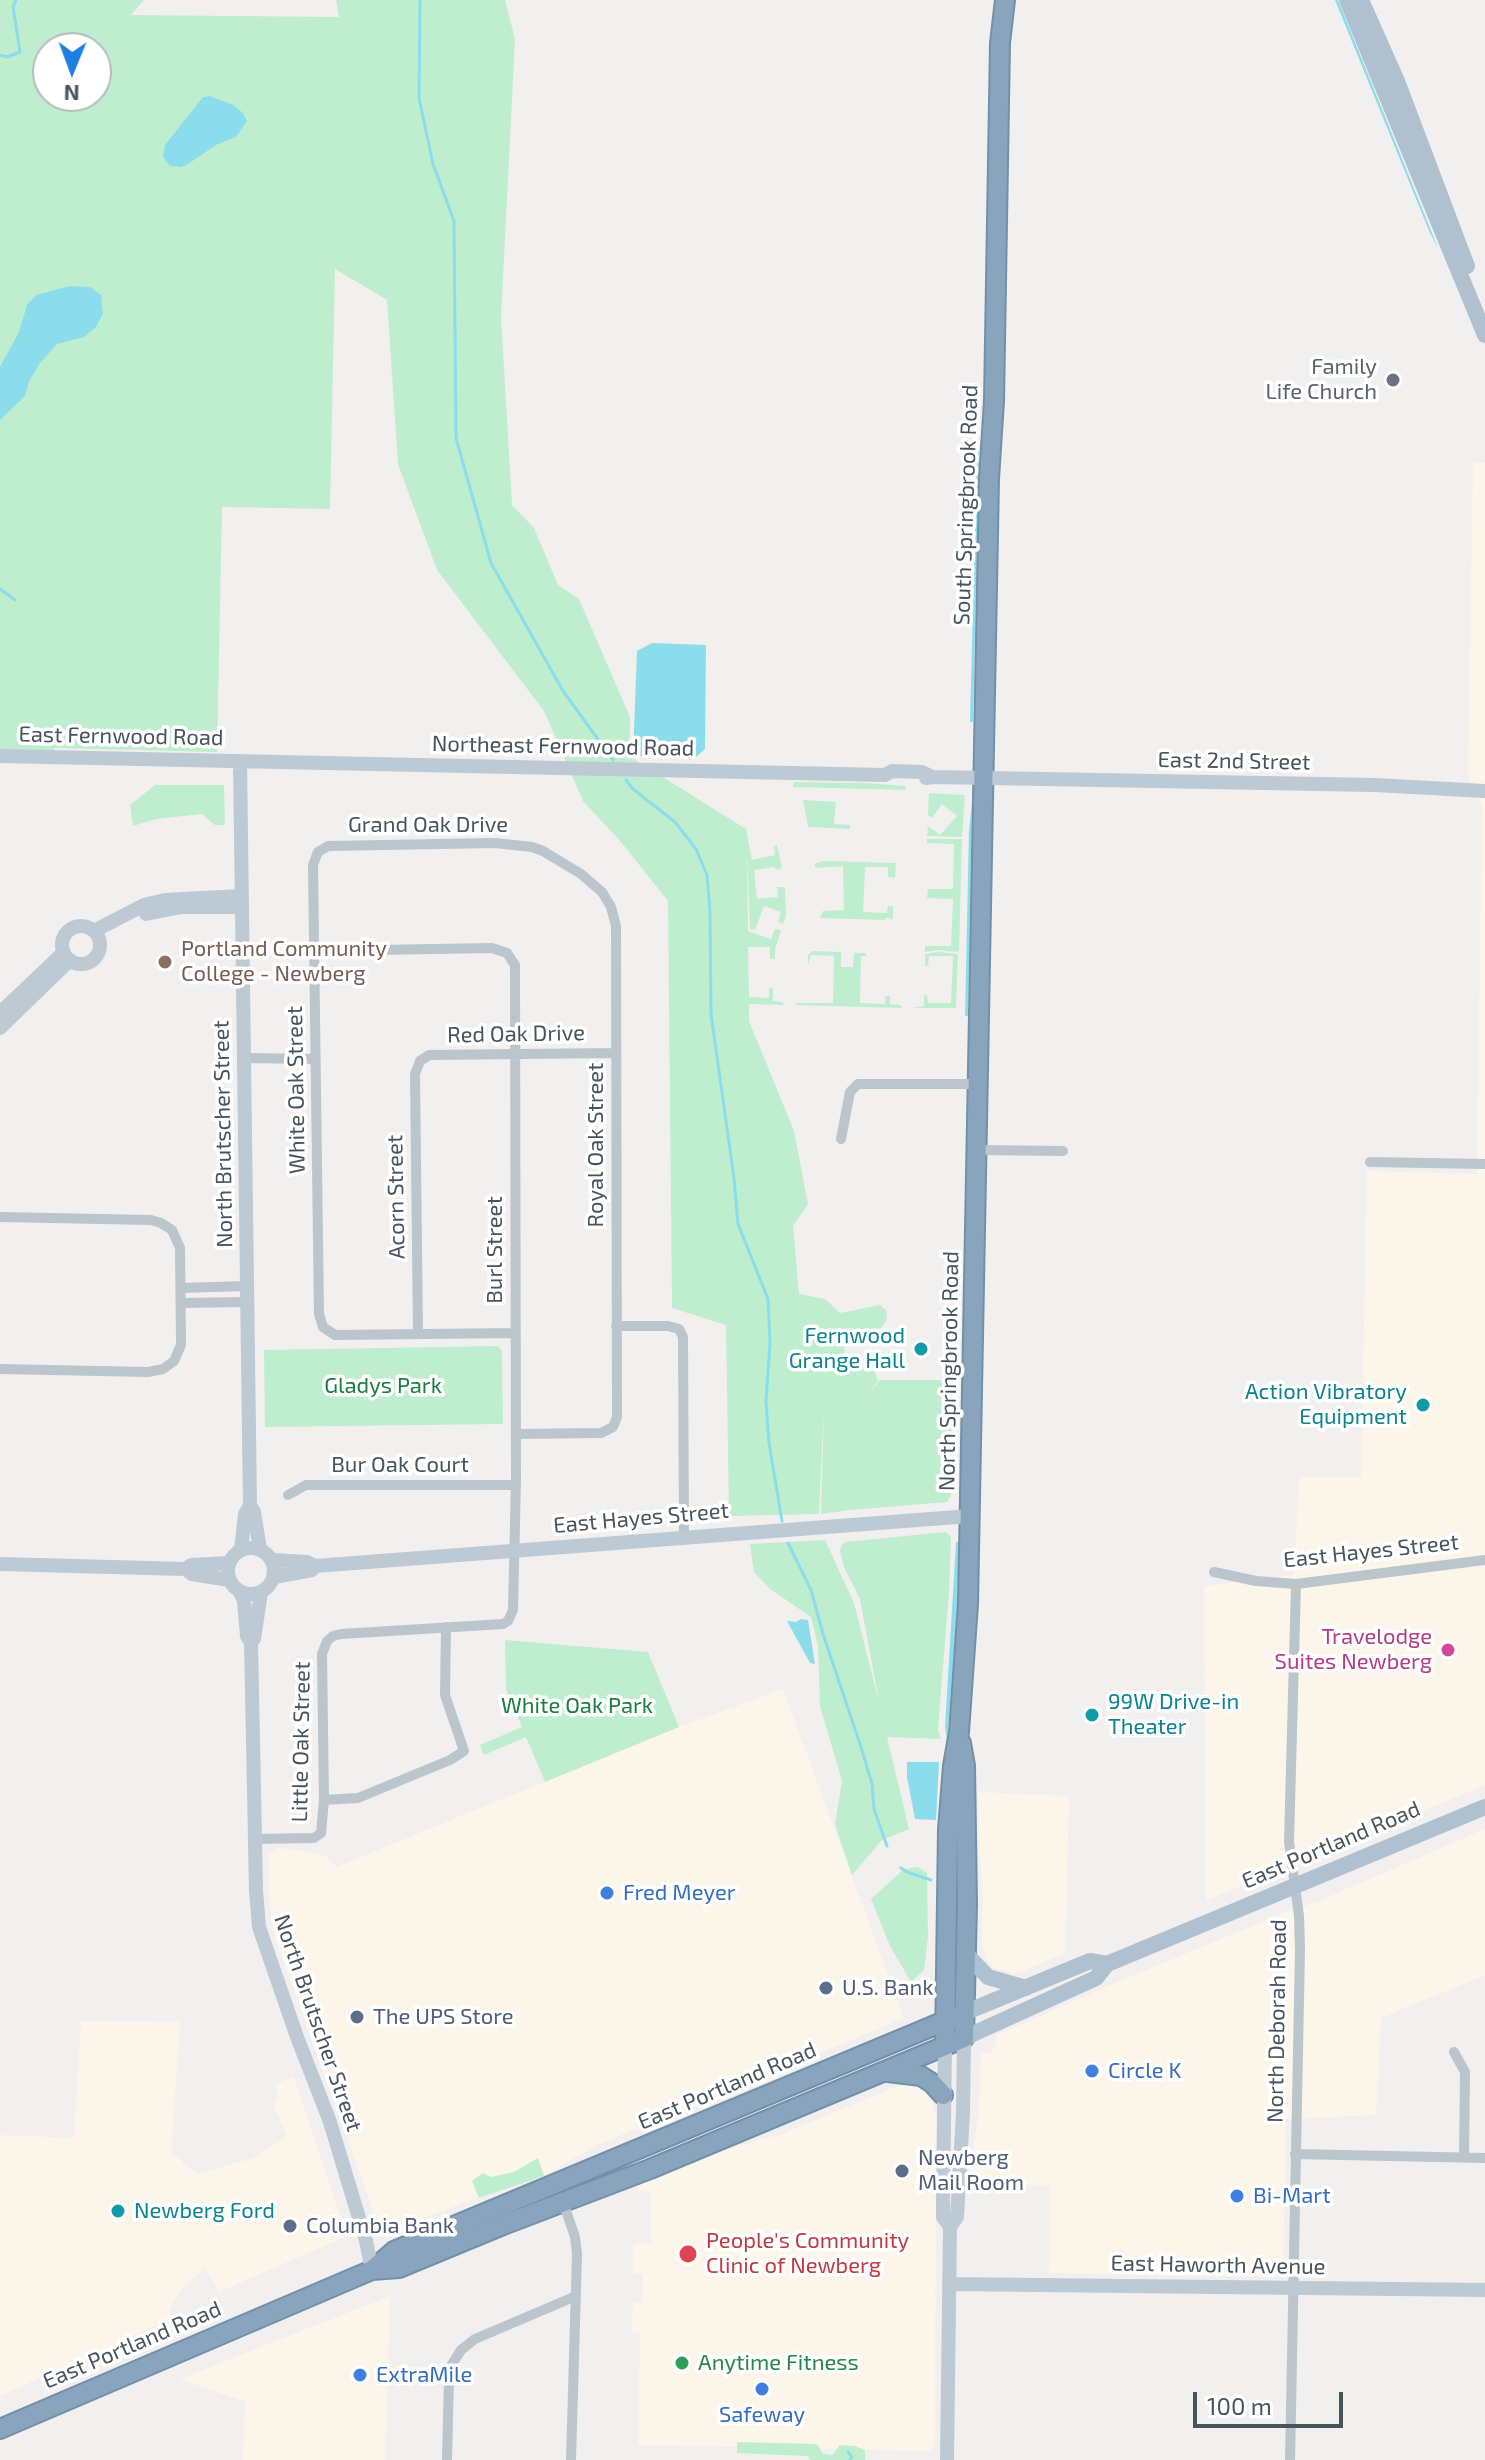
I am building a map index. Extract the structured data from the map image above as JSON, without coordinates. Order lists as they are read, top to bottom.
{
  "streets": {
    "highway": ["South Springbrook Road", "North Springbrook Road", "East Portland Road"],
    "street": [
      "East Fernwood Road",
      "Northeast Fernwood Road",
      "East 2nd Street",
      "Grand Oak Drive",
      "Red Oak Drive",
      "White Oak Street",
      "North Brutscher Street",
      "Royal Oak Street",
      "Acorn Street",
      "Burl Street",
      "Bur Oak Court",
      "East Hayes Street",
      "Little Oak Street",
      "North Deborah Road",
      "East Haworth Avenue"
    ]
  },
  "crossings": [
    ["South Springbrook Road", "Northeast Fernwood Road"],
    ["South Springbrook Road", "East 2nd Street"],
    ["South Springbrook Road", "North Springbrook Road"],
    ["East Fernwood Road", "Northeast Fernwood Road"],
    ["East Fernwood Road", "North Brutscher Street"],
    ["Northeast Fernwood Road", "East 2nd Street"],
    ["Northeast Fernwood Road", "North Brutscher Street"],
    ["Grand Oak Drive", "White Oak Street"],
    ["Grand Oak Drive", "Royal Oak Street"],
    ["Red Oak Drive", "Royal Oak Street"],
    ["Red Oak Drive", "Acorn Street"],
    ["Red Oak Drive", "Burl Street"],
    ["White Oak Street", "Acorn Street"],
    ["White Oak Street", "Burl Street"],
    ["North Brutscher Street", "East Hayes Street"],
    ["North Brutscher Street", "Little Oak Street"],
    ["North Brutscher Street", "East Portland Road"],
    ["Royal Oak Street", "Burl Street"],
    ["Burl Street", "Bur Oak Court"],
    ["Burl Street", "East Hayes Street"],
    ["Burl Street", "Little Oak Street"],
    ["North Springbrook Road", "East Hayes Street"],
    ["North Springbrook Road", "East Portland Road"],
    ["North Springbrook Road", "East Haworth Avenue"],
    ["East Hayes Street", "North Deborah Road"],
    ["East Portland Road", "North Deborah Road"],
    ["North Deborah Road", "East Haworth Avenue"]
  ],
  "parks": ["Gladys Park", "White Oak Park"],
  "places": [
    "Family Life Church",
    "Portland Community College - Newberg",
    "Fernwood Grange Hall",
    "Action Vibratory Equipment",
    "Travelodge Suites Newberg",
    "99W Drive-in Theater",
    "Fred Meyer",
    "U.S. Bank",
    "The UPS Store",
    "Circle K",
    "Newberg Mail Room",
    "Bi-Mart",
    "Newberg Ford",
    "Columbia Bank",
    "People's Community Clinic of Newberg",
    "Anytime Fitness",
    "ExtraMile",
    "Safeway"
  ],
  "scale_bar": "100 m",
  "north": "bottom"
}
